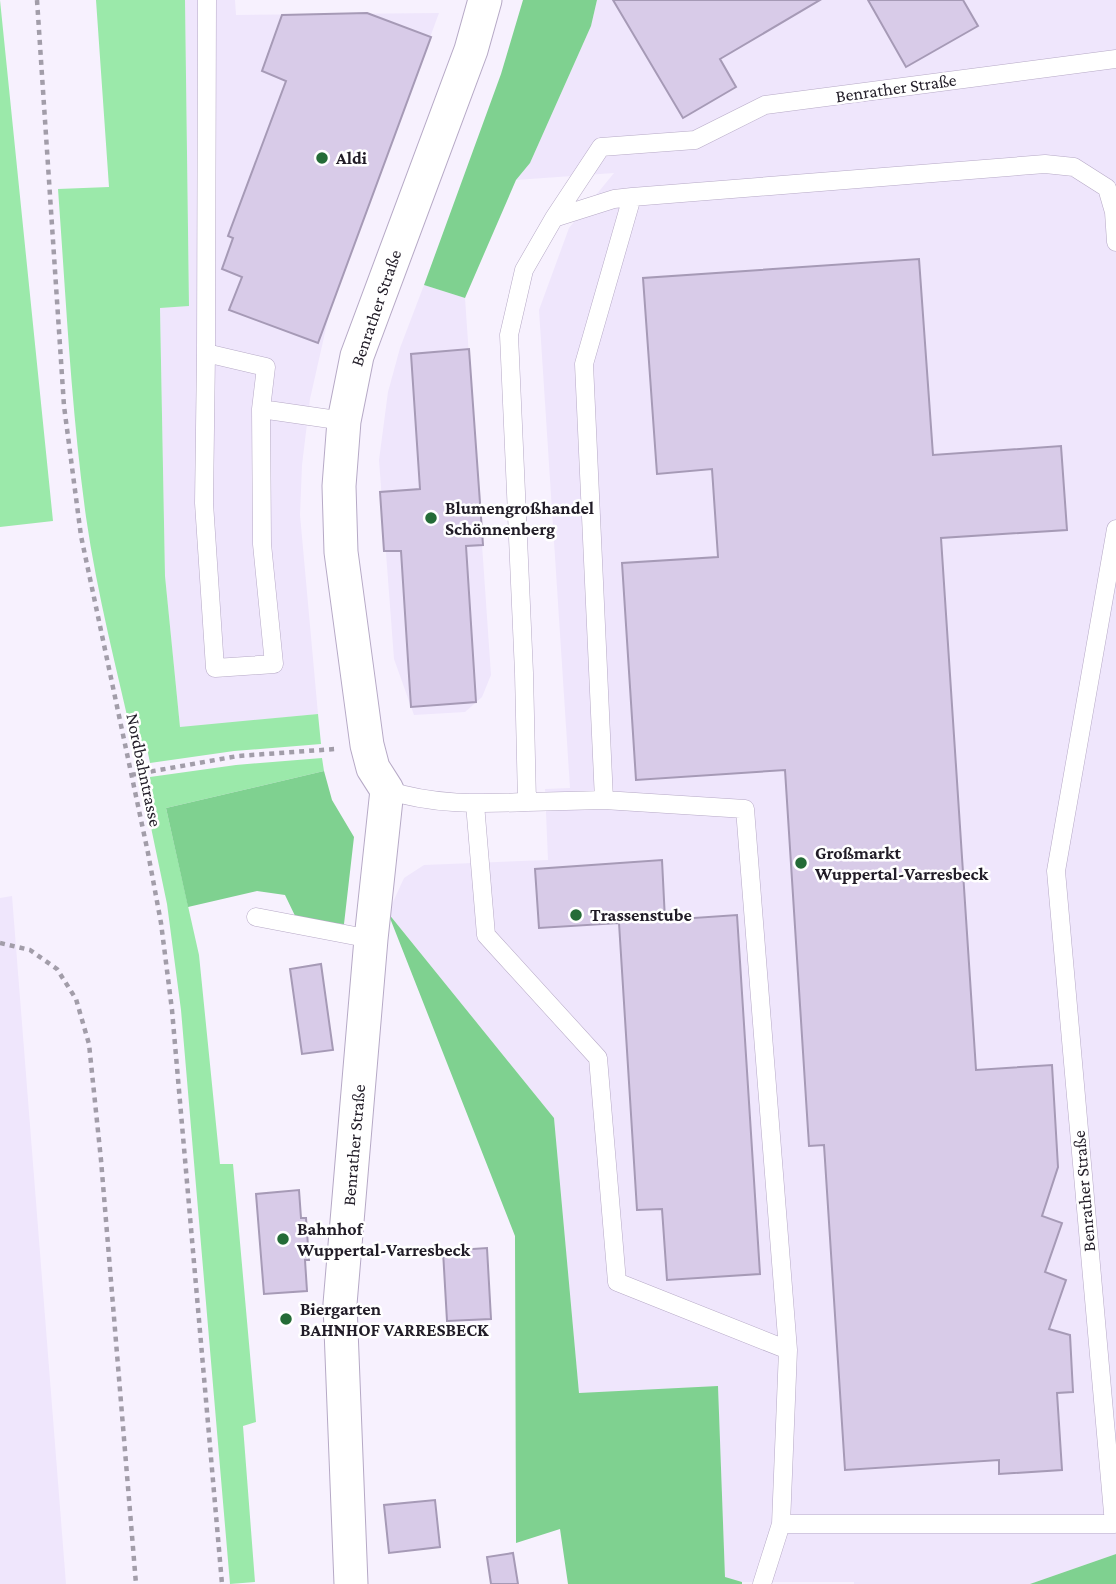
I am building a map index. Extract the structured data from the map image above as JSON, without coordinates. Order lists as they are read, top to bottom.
{
  "streets": {
    "street": ["Benrather Straße"],
    "path": ["Nordbahntrasse"]
  },
  "places": [
    "Aldi",
    "Blumengroßhandel Schönnenberg",
    "Großmarkt Wuppertal-Varresbeck",
    "Trassenstube",
    "Bahnhof Wuppertal-Varresbeck",
    "Biergarten BAHNHOF VARRESBECK"
  ]
}
